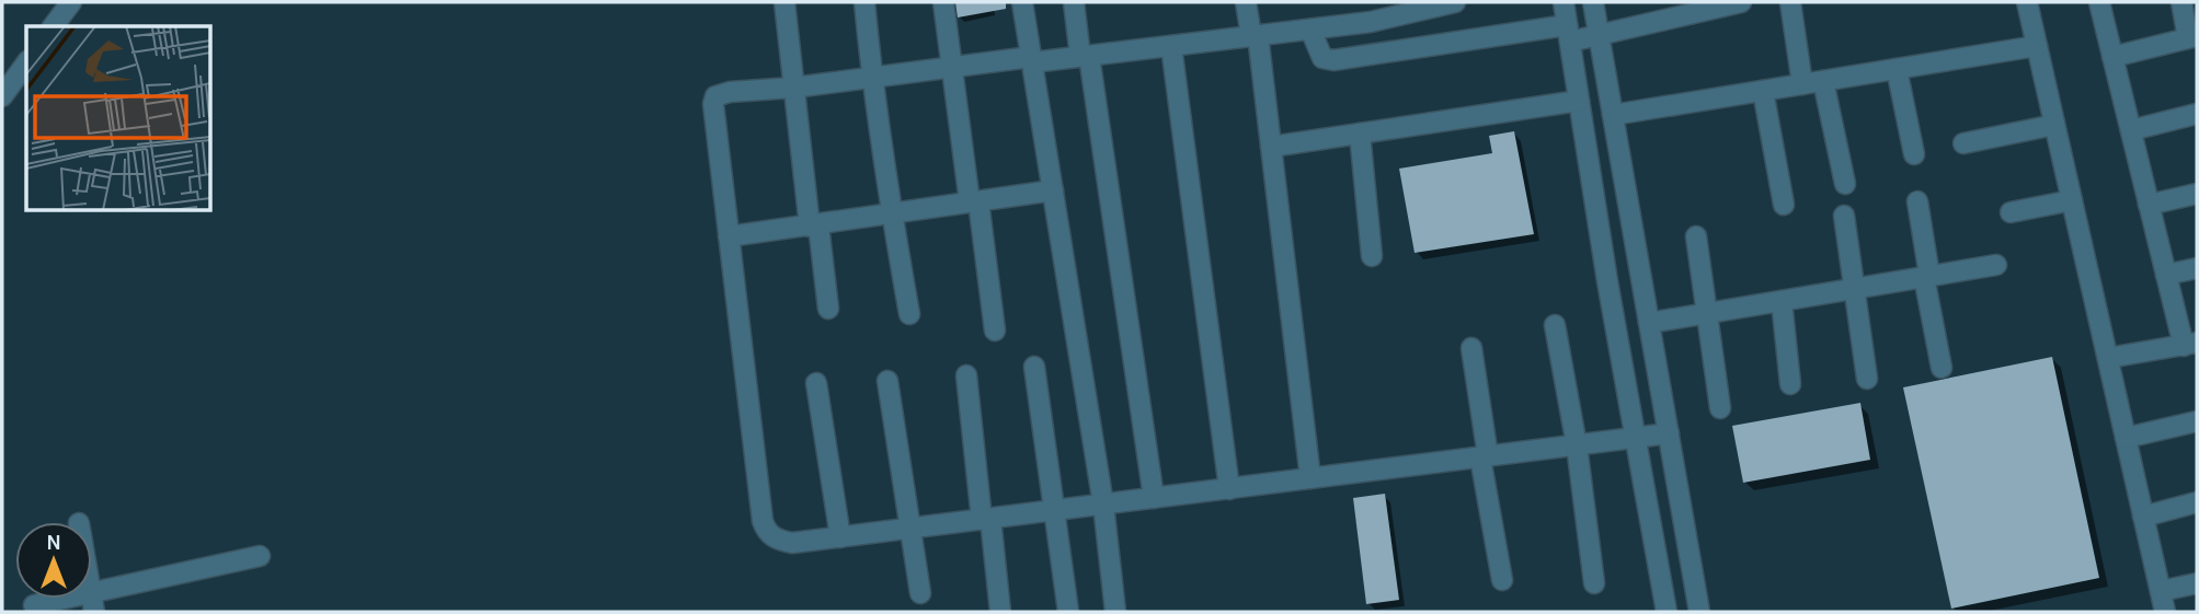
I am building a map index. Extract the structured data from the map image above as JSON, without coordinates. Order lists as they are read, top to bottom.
{
  "north": "top"
}
